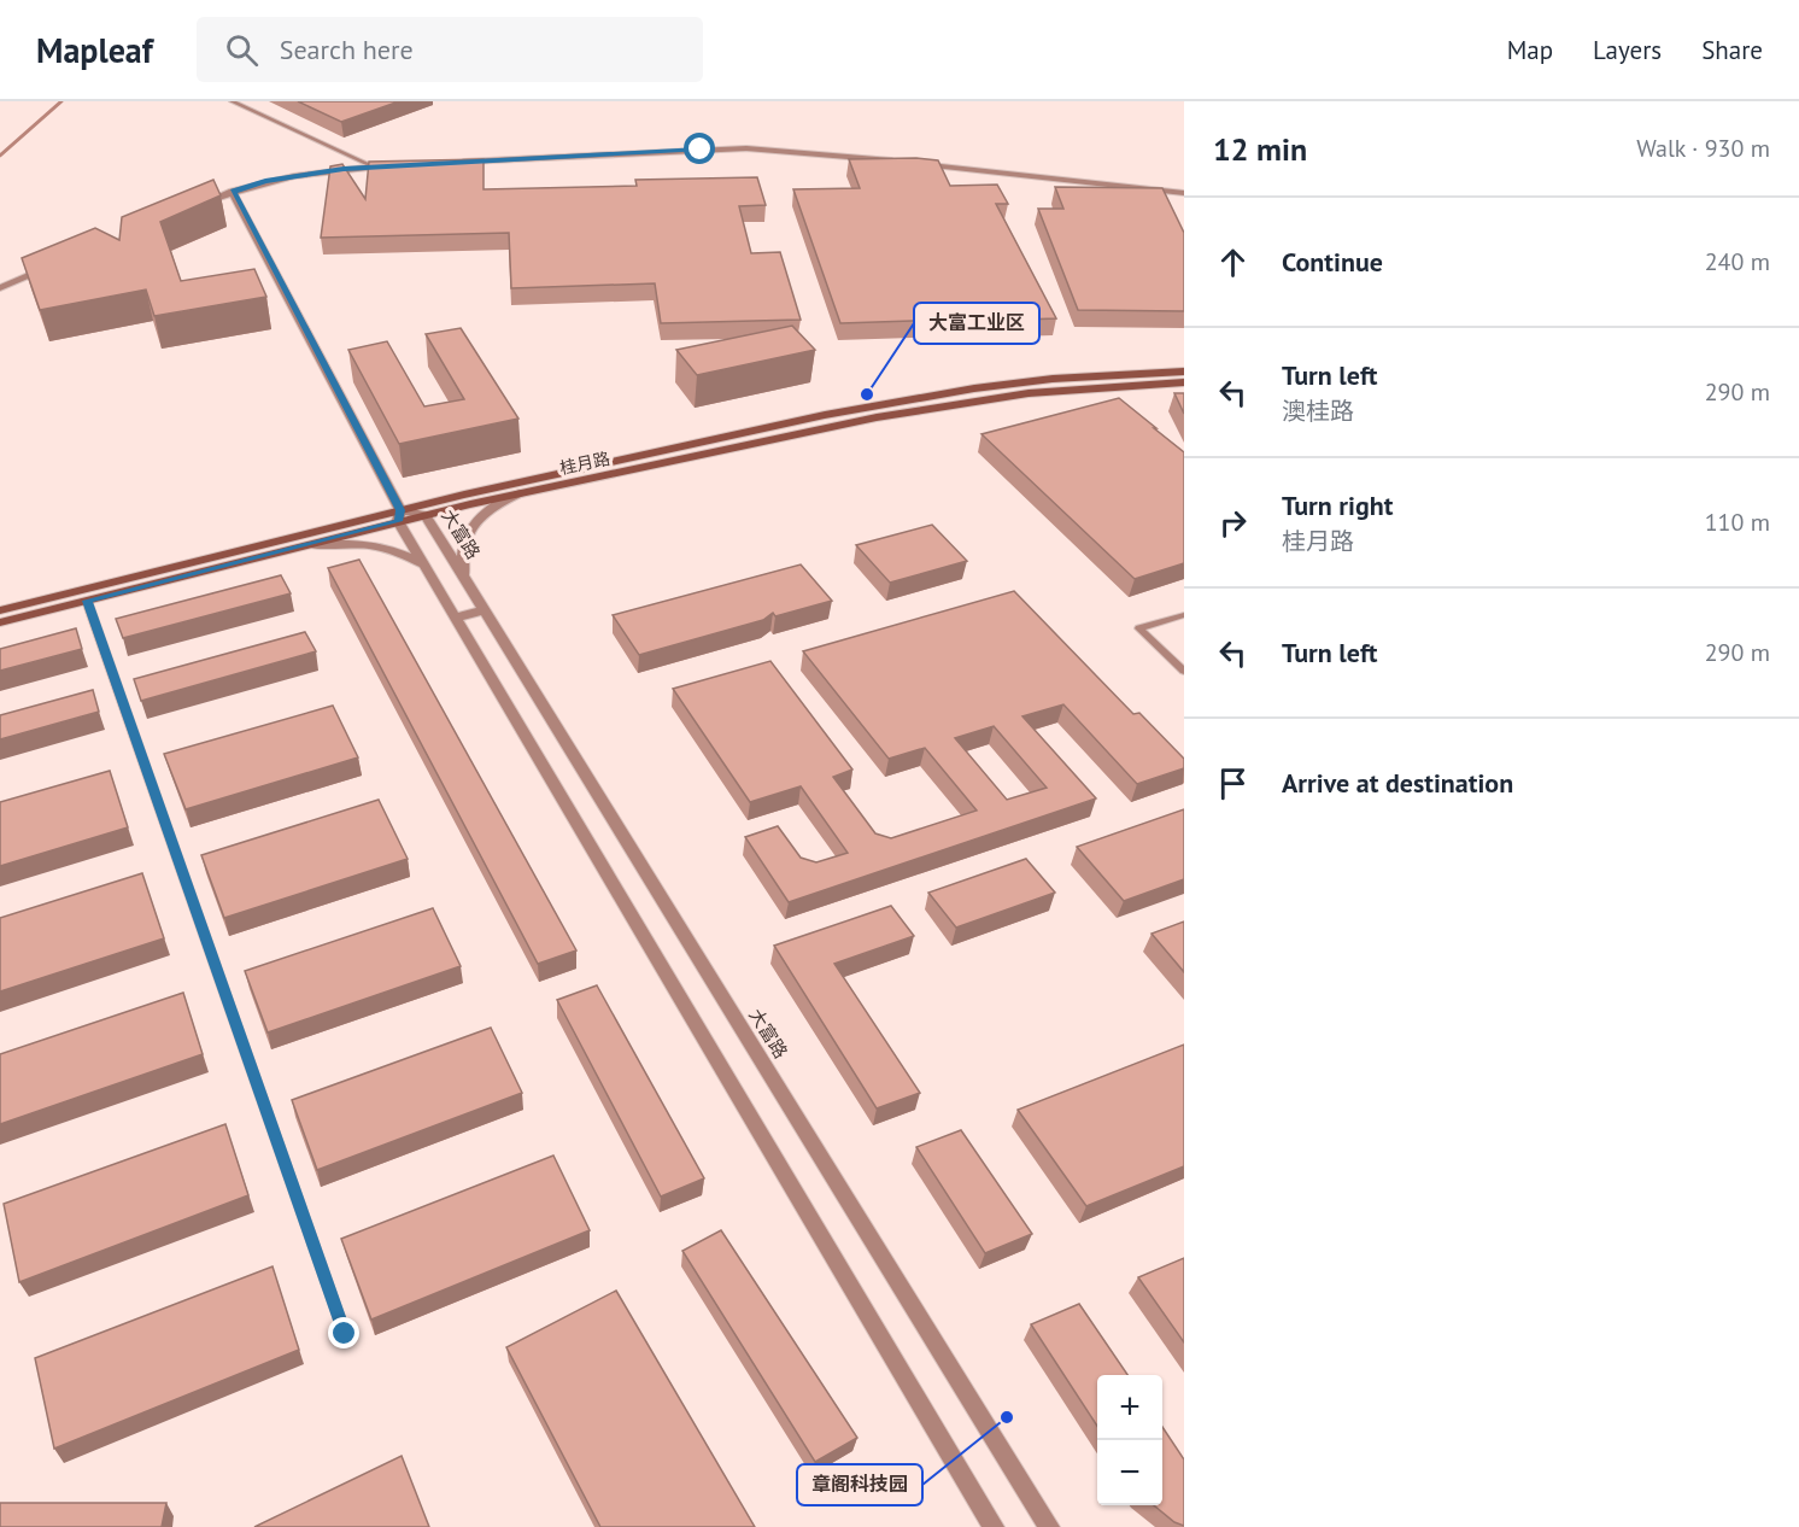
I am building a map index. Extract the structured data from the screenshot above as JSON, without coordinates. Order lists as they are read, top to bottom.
{
  "streets": {
    "main road": ["桂月路"],
    "street": ["大富路"]
  },
  "crossings": [
    ["桂月路", "大富路"]
  ],
  "places": ["大富工业区", "章阁科技园"],
  "page": {
    "header": "Mapleaf",
    "search": "Search here",
    "nav": ["Map", "Layers", "Share"],
    "heading": ["12 min", "Walk · 930 m"],
    "list": [
      ["Continue", "240 m"],
      ["Turn left", "澳桂路", "290 m"],
      ["Turn right", "桂月路", "110 m"],
      ["Turn left", "290 m"],
      "Arrive at destination"
    ],
    "map_buttons": ["+", "−"]
  }
}
